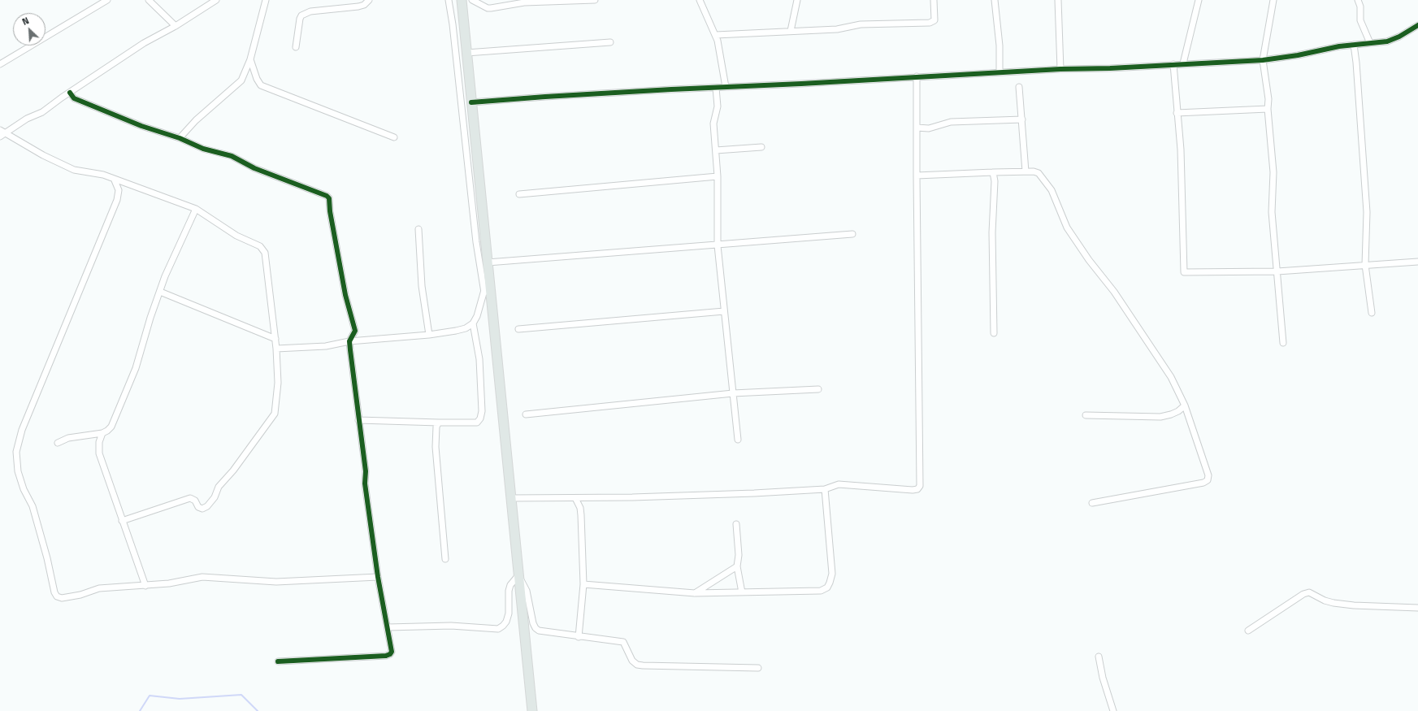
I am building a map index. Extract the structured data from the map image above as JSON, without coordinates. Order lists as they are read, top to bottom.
{
  "north": "top left"
}
